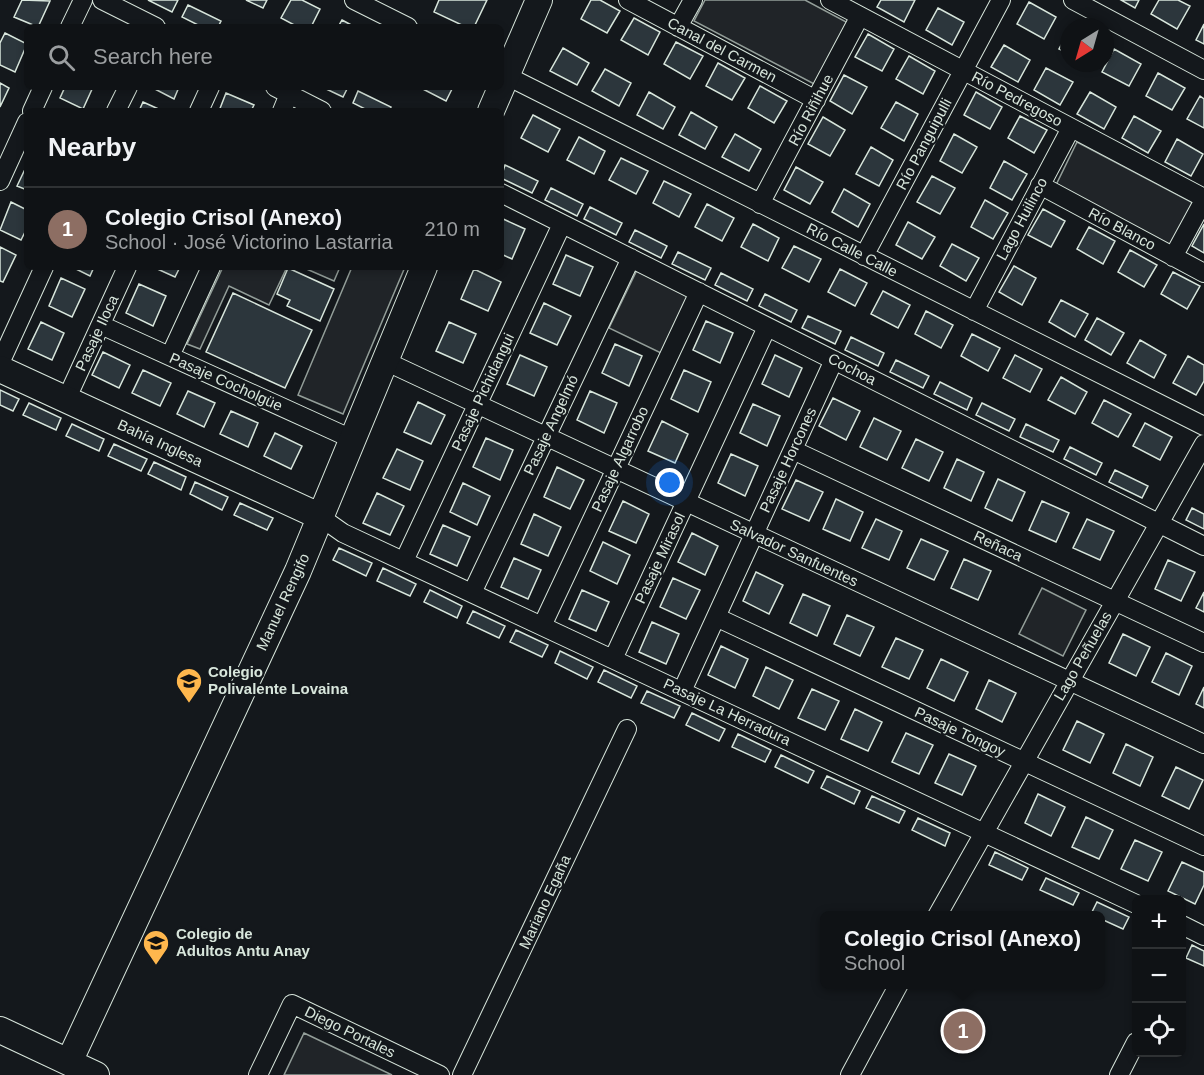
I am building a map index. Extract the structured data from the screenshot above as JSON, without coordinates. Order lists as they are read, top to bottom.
{
  "streets": {
    "street": [
      "Canal del Carmen",
      "Río Pedregoso",
      "Río Riñihue",
      "Río Panguipulli",
      "Lago Huilinco",
      "Río Blanco",
      "Río Calle Calle",
      "Pasaje Iloca",
      "Cochoa",
      "Pasaje Cocholgüe",
      "Pasaje Pichidangui",
      "Pasaje Angelmó",
      "Bahía Inglesa",
      "Pasaje Algarrobo",
      "Pasaje Horcones",
      "Reñaca",
      "Salvador Sanfuentes",
      "Pasaje Mirasol",
      "Manuel Rengifo",
      "Lago Peñuelas",
      "Pasaje La Herradura",
      "Pasaje Tongoy",
      "Mariano Egaña",
      "Diego Portales"
    ]
  },
  "crossings": [
    ["Canal del Carmen", "Río Riñihue"],
    ["Río Pedregoso", "Río Riñihue"],
    ["Río Pedregoso", "Río Panguipulli"],
    ["Río Pedregoso", "Lago Huilinco"],
    ["Río Riñihue", "Río Calle Calle"],
    ["Río Panguipulli", "Río Calle Calle"],
    ["Lago Huilinco", "Río Blanco"],
    ["Lago Huilinco", "Río Calle Calle"],
    ["Pasaje Iloca", "Pasaje Cocholgüe"],
    ["Pasaje Iloca", "Bahía Inglesa"],
    ["Cochoa", "Pasaje Pichidangui"],
    ["Cochoa", "Pasaje Angelmó"],
    ["Cochoa", "Pasaje Algarrobo"],
    ["Cochoa", "Pasaje Horcones"],
    ["Cochoa", "Pasaje Mirasol"],
    ["Cochoa", "Lago Peñuelas"],
    ["Pasaje Cocholgüe", "Manuel Rengifo"],
    ["Pasaje Pichidangui", "Salvador Sanfuentes"],
    ["Pasaje Pichidangui", "Pasaje La Herradura"],
    ["Pasaje Angelmó", "Salvador Sanfuentes"],
    ["Pasaje Angelmó", "Pasaje La Herradura"],
    ["Bahía Inglesa", "Manuel Rengifo"],
    ["Bahía Inglesa", "Pasaje La Herradura"],
    ["Pasaje Algarrobo", "Salvador Sanfuentes"],
    ["Pasaje Algarrobo", "Pasaje La Herradura"],
    ["Pasaje Horcones", "Reñaca"],
    ["Pasaje Horcones", "Salvador Sanfuentes"],
    ["Pasaje Horcones", "Pasaje La Herradura"],
    ["Pasaje Horcones", "Pasaje Tongoy"],
    ["Reñaca", "Lago Peñuelas"],
    ["Salvador Sanfuentes", "Pasaje Mirasol"],
    ["Salvador Sanfuentes", "Manuel Rengifo"],
    ["Salvador Sanfuentes", "Lago Peñuelas"],
    ["Pasaje Mirasol", "Pasaje La Herradura"],
    ["Manuel Rengifo", "Pasaje La Herradura"],
    ["Lago Peñuelas", "Pasaje La Herradura"],
    ["Lago Peñuelas", "Pasaje Tongoy"]
  ],
  "places": {
    "school or university": ["Colegio Polivalente Lovaina", "Colegio de Adultos Antu Anay"]
  },
  "north": "bottom left",
  "page": {
    "search": "Search here",
    "heading": "Nearby",
    "list": [
      {
        "mark": "1",
        "name": "Colegio Crisol (Anexo)",
        "note": "School · José Victorino Lastarria",
        "value": "210 m"
      }
    ],
    "map_buttons": ["+", "−"],
    "popup": ["Colegio Crisol (Anexo)", "School"],
    "pins": "1"
  }
}
